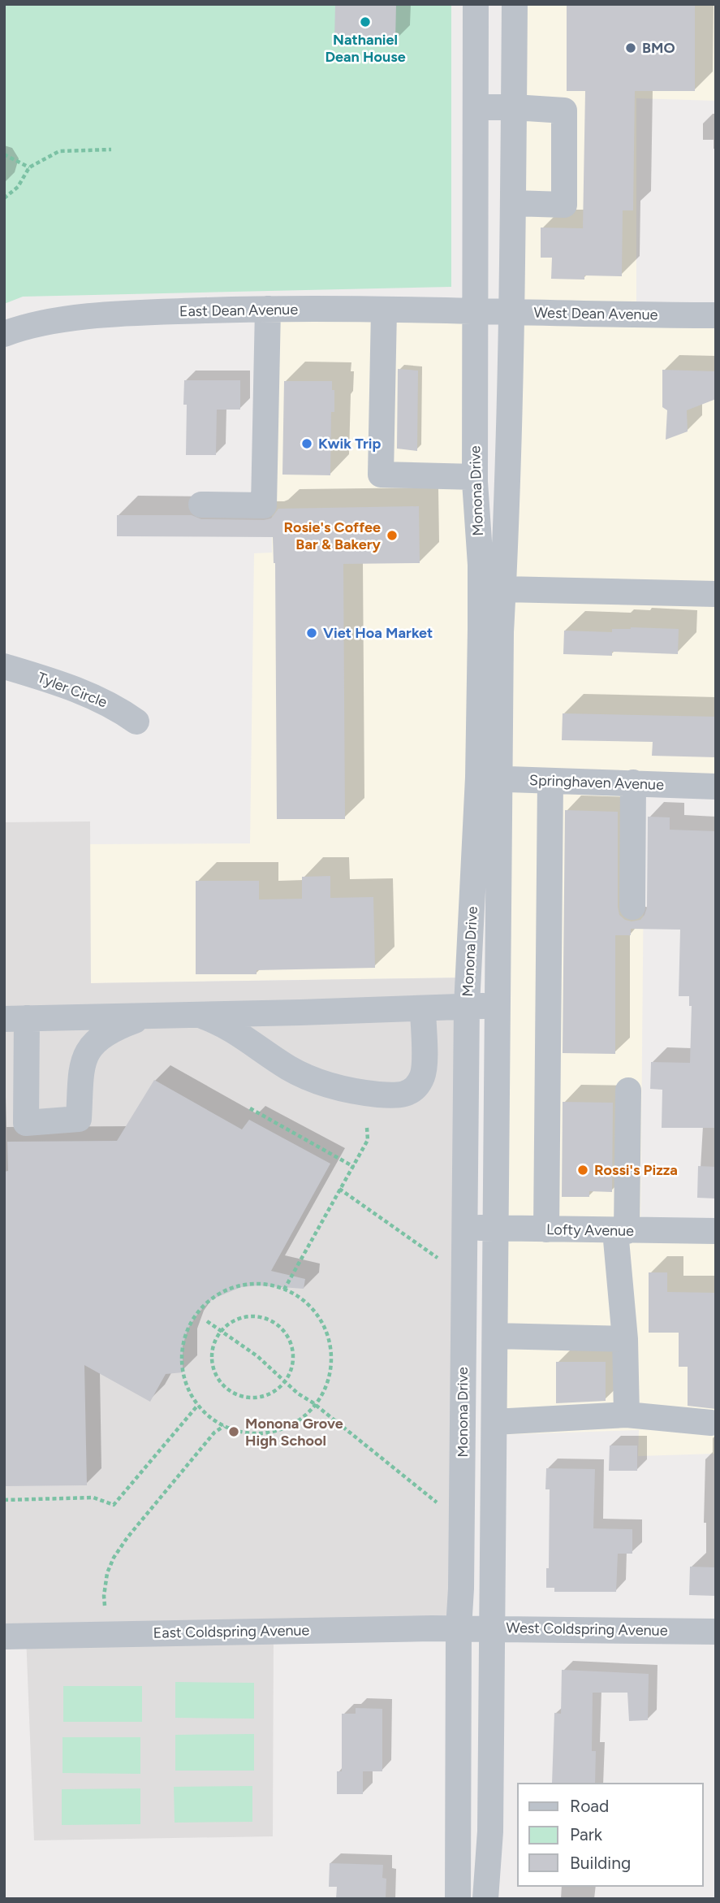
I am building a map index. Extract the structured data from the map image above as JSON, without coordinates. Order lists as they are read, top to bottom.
{
  "streets": {
    "street": [
      "East Dean Avenue",
      "West Dean Avenue",
      "Monona Drive",
      "Tyler Circle",
      "Springhaven Avenue",
      "Lofty Avenue",
      "West Coldspring Avenue",
      "East Coldspring Avenue"
    ]
  },
  "crossings": [
    ["East Dean Avenue", "West Dean Avenue"],
    ["East Dean Avenue", "Monona Drive"],
    ["West Dean Avenue", "Monona Drive"],
    ["Monona Drive", "Springhaven Avenue"],
    ["Monona Drive", "Lofty Avenue"],
    ["Monona Drive", "West Coldspring Avenue"],
    ["Monona Drive", "East Coldspring Avenue"],
    ["West Coldspring Avenue", "East Coldspring Avenue"]
  ],
  "places": [
    "Nathaniel Dean House",
    "BMO",
    "Kwik Trip",
    "Rosie's Coffee Bar & Bakery",
    "Viet Hoa Market",
    "Rossi's Pizza",
    "Monona Grove High School"
  ],
  "legend": ["Road", "Park", "Building"]
}
